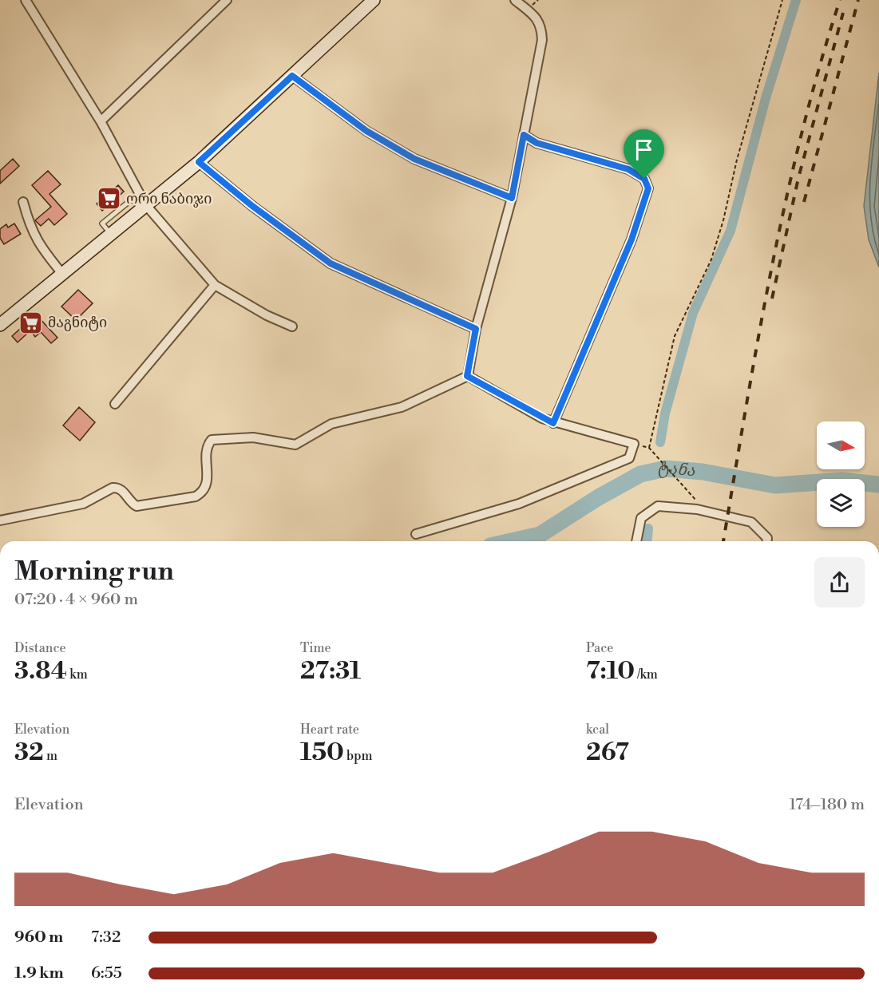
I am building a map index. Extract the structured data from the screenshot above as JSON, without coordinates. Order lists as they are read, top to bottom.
{
  "water": ["ტანა"],
  "places": {
    "supermarket": ["ორი ნაბიჯი", "მაგნიტი"]
  },
  "north": "right",
  "page": {
    "heading": ["Morning run", "07:20 · 4 × 960 m"],
    "stats": [
      ["Distance", "3.84 km"],
      ["Time", "27:31"],
      ["Pace", "7:10 /km"],
      ["Elevation", "32 m"],
      ["Heart rate", "150 bpm"],
      ["kcal", "267"]
    ],
    "chart": ["Elevation", "174–180 m"],
    "list": [
      {
        "name": "960 m",
        "note": "7:32"
      },
      {
        "name": "1.9 km",
        "note": "6:55"
      }
    ]
  }
}
